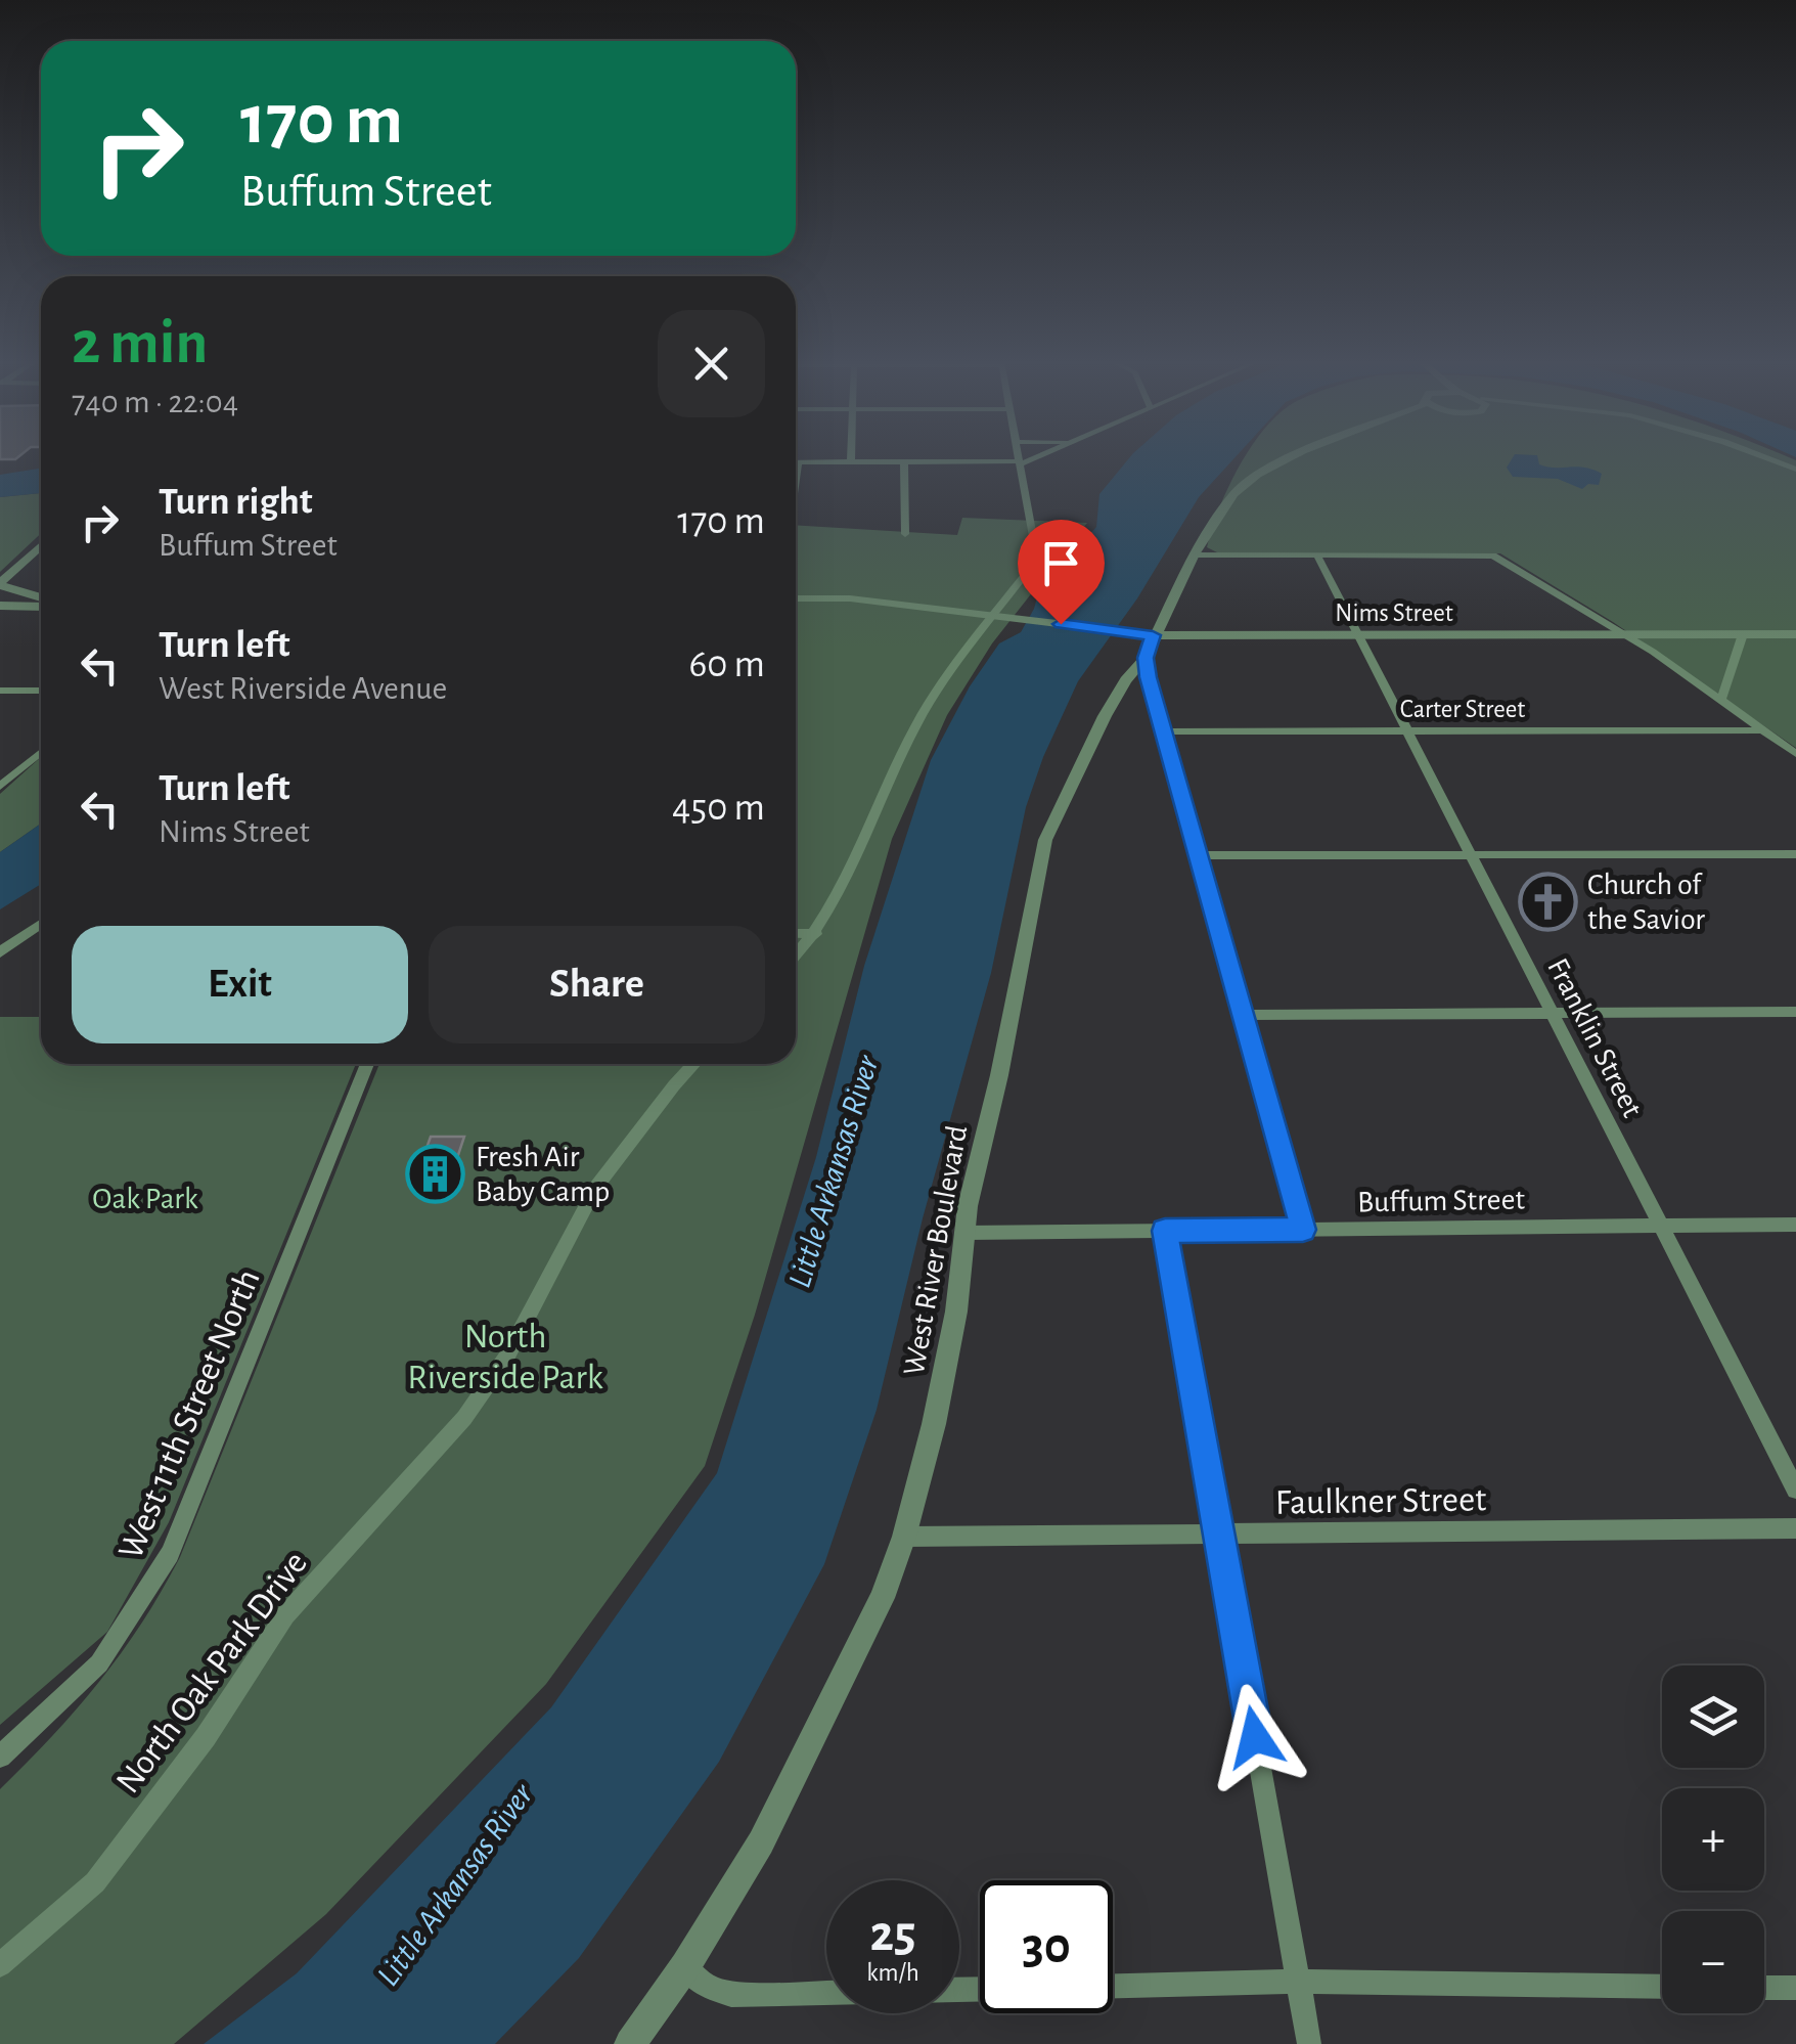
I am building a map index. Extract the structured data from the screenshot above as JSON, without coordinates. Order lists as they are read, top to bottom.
{
  "streets": {
    "street": [
      "Nims Street",
      "Carter Street",
      "Franklin Street",
      "Buffum Street",
      "West River Boulevard",
      "West 11th Street North",
      "Faulkner Street",
      "North Oak Park Drive"
    ]
  },
  "crossings": [
    ["Nims Street", "Franklin Street"],
    ["Nims Street", "West River Boulevard"],
    ["Carter Street", "Franklin Street"],
    ["Franklin Street", "Buffum Street"],
    ["Buffum Street", "West River Boulevard"],
    ["West River Boulevard", "Faulkner Street"]
  ],
  "water": ["Little Arkansas River"],
  "parks": ["Oak Park", "North Riverside Park"],
  "places": {
    "church": ["Church of the Savior"],
    "building": ["Fresh Air Baby Camp"]
  },
  "page": {
    "turn": ["170 m", "Buffum Street"],
    "heading": ["2 min", "740 m · 22:04"],
    "list": [
      {
        "name": "Turn right",
        "note": "Buffum Street",
        "value": "170 m"
      },
      {
        "name": "Turn left",
        "note": "West Riverside Avenue",
        "value": "60 m"
      },
      {
        "name": "Turn left",
        "note": "Nims Street",
        "value": "450 m"
      }
    ],
    "buttons": ["Exit", "Share"],
    "map_buttons": ["+", "−"],
    "speed": "25 km/h",
    "limit": "30"
  }
}
